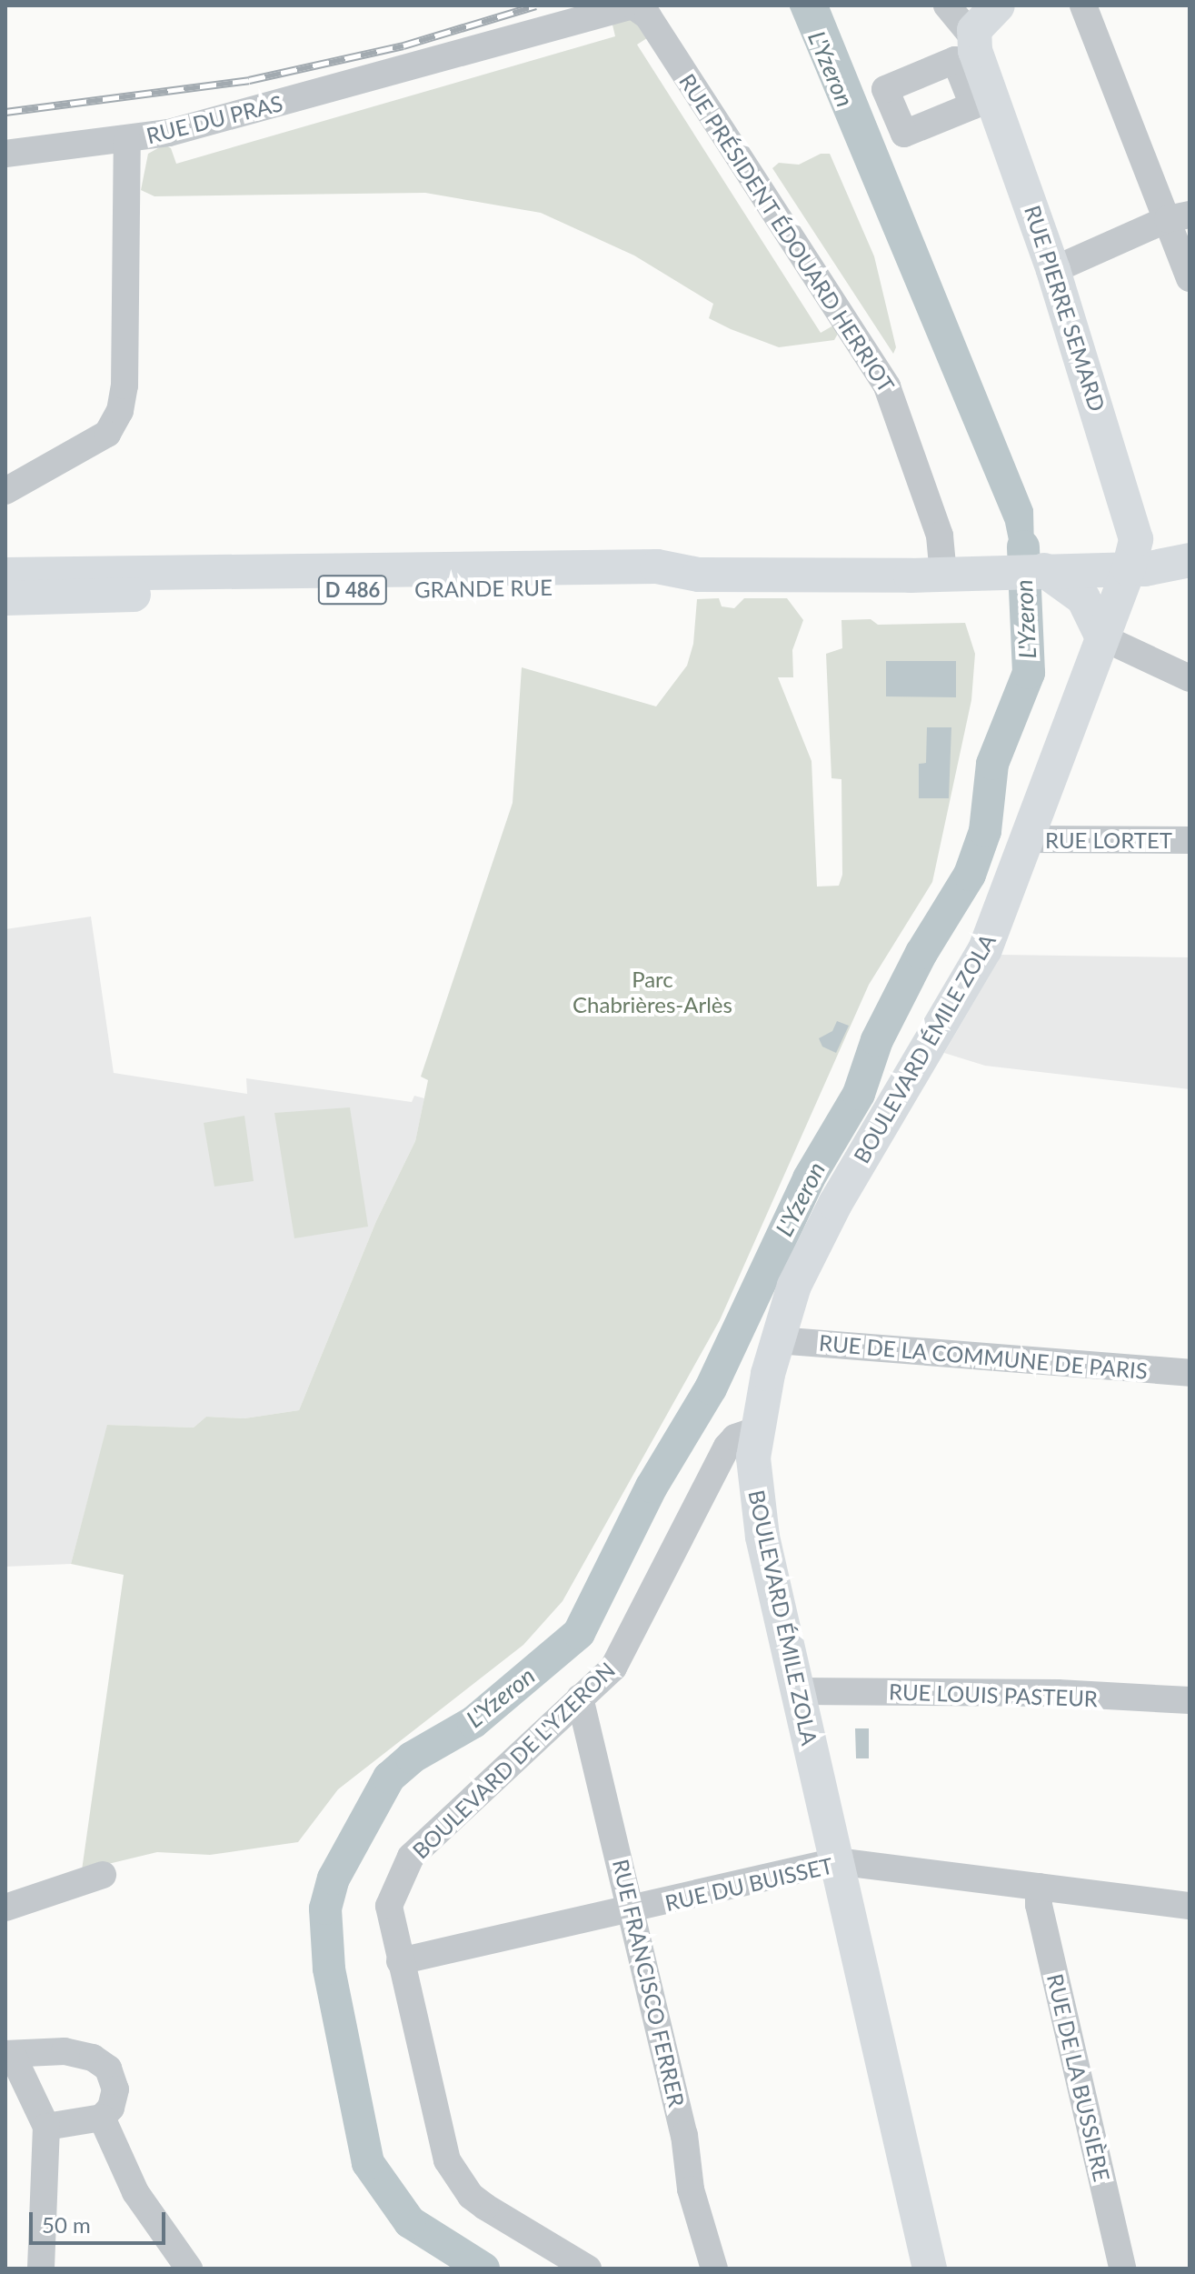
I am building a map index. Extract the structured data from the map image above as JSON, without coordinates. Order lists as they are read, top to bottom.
{
  "streets": {
    "main road": [
      "RUE PIERRE SEMARD",
      "GRANDE RUE",
      "D 486",
      "BOULEVARD ÉMILE ZOLA"
    ],
    "street": [
      "RUE DU PRAS",
      "RUE PRÉSIDENT ÉDOUARD HERRIOT",
      "RUE LORTET",
      "RUE DE LA COMMUNE DE PARIS",
      "RUE LOUIS PASTEUR",
      "BOULEVARD DE L'YZERON",
      "RUE DU BUISSET",
      "RUE FRANCISCO FERRER",
      "RUE DE LA BUSSIÈRE"
    ]
  },
  "crossings": [
    ["RUE DU PRAS", "RUE PRÉSIDENT ÉDOUARD HERRIOT"],
    ["RUE PRÉSIDENT ÉDOUARD HERRIOT", "GRANDE RUE"],
    ["RUE PIERRE SEMARD", "BOULEVARD ÉMILE ZOLA"],
    ["RUE LORTET", "BOULEVARD ÉMILE ZOLA"],
    ["BOULEVARD ÉMILE ZOLA", "RUE DE LA COMMUNE DE PARIS"],
    ["BOULEVARD ÉMILE ZOLA", "RUE LOUIS PASTEUR"],
    ["BOULEVARD ÉMILE ZOLA", "BOULEVARD DE L'YZERON"],
    ["BOULEVARD ÉMILE ZOLA", "RUE DU BUISSET"],
    ["BOULEVARD DE L'YZERON", "RUE DU BUISSET"],
    ["BOULEVARD DE L'YZERON", "RUE FRANCISCO FERRER"],
    ["RUE DU BUISSET", "RUE FRANCISCO FERRER"],
    ["RUE DU BUISSET", "RUE DE LA BUSSIÈRE"]
  ],
  "water": ["L'Yzeron"],
  "parks": ["Parc Chabrières-Arlès"],
  "scale_bar": "50 m"
}
